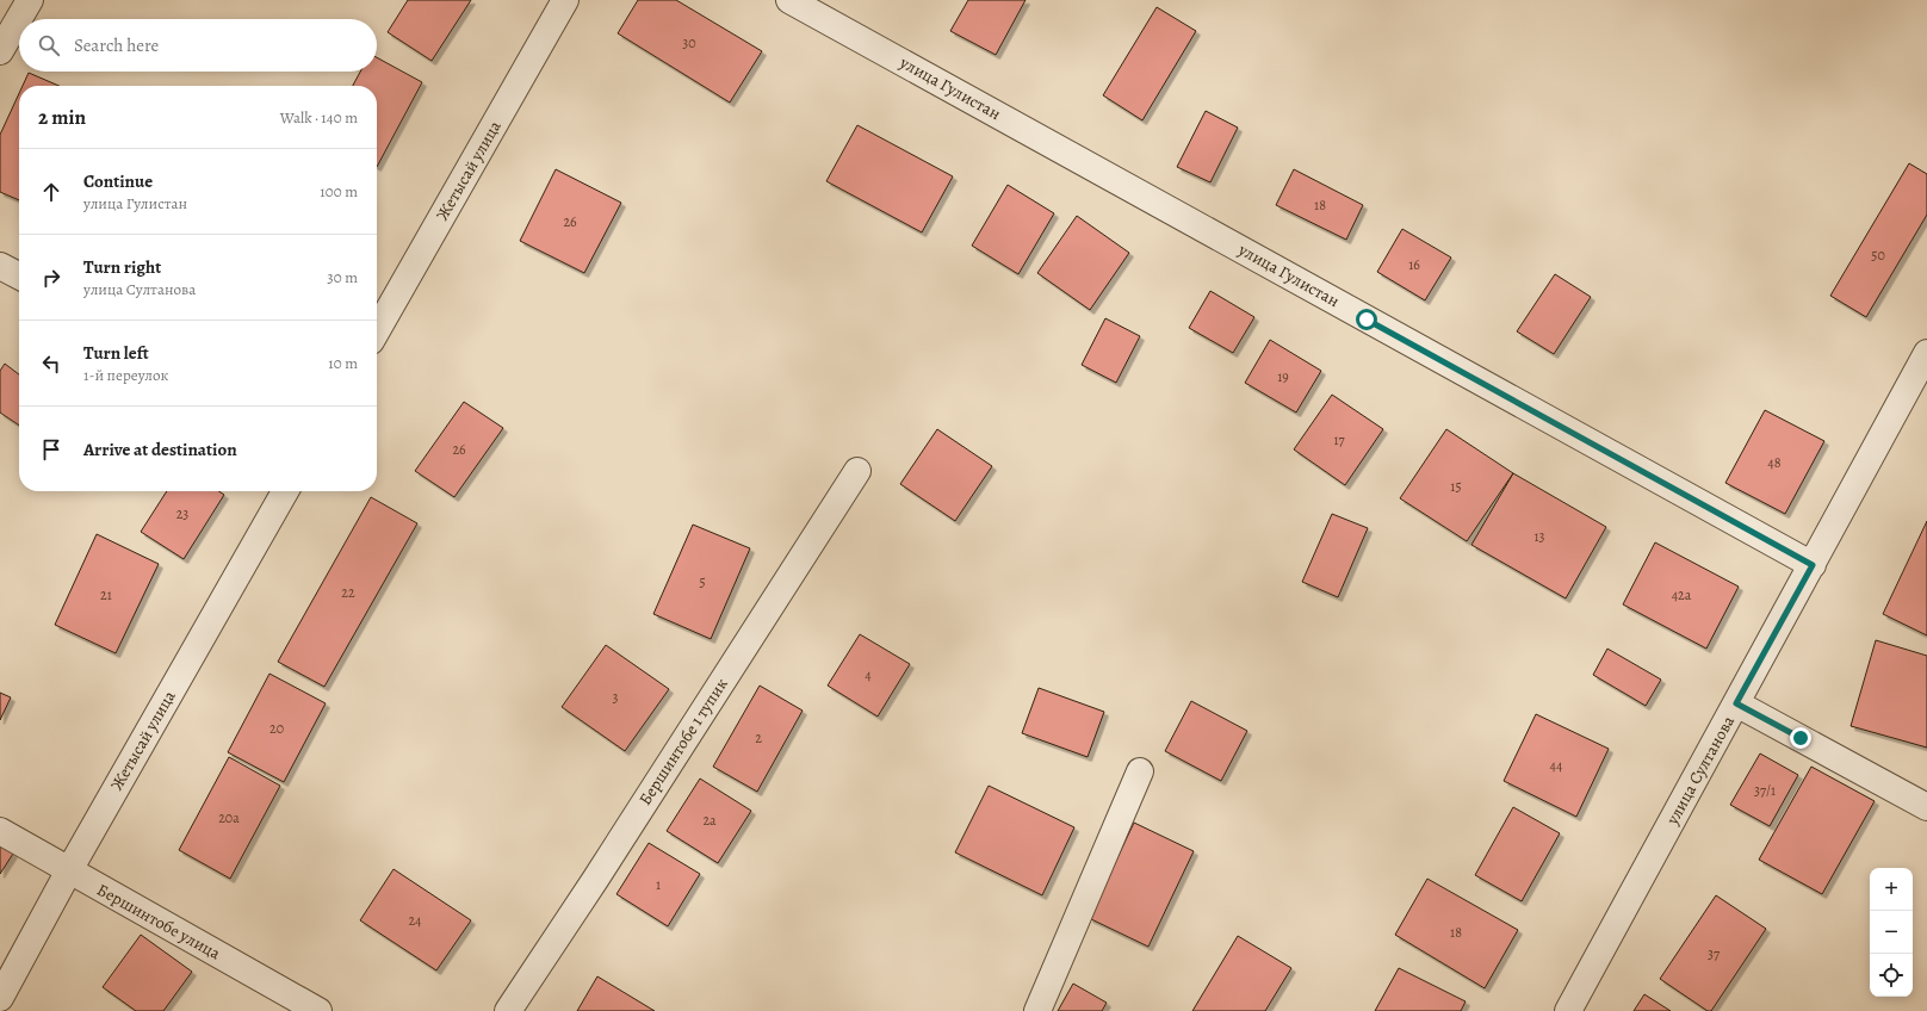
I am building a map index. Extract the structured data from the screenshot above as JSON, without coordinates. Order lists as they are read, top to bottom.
{
  "streets": {
    "street": [
      "улица Гулистан",
      "Жетысай улица",
      "Бершинтобе 1 тупик",
      "улица Султанова",
      "Бершинтобе улица"
    ]
  },
  "crossings": [
    ["улица Гулистан", "улица Султанова"],
    ["Жетысай улица", "Бершинтобе улица"]
  ],
  "house_numbers": [
    "30",
    "18",
    "26",
    "50",
    "16",
    "19",
    "17",
    "26",
    "48",
    "15",
    "23",
    "13",
    "5",
    "22",
    "21",
    "42а",
    "4",
    "3",
    "20",
    "2",
    "44",
    "37/1",
    "20а",
    "2а",
    "1",
    "24",
    "18",
    "37"
  ],
  "page": {
    "search": "Search here",
    "heading": ["2 min", "Walk · 140 m"],
    "list": [
      ["Continue", "улица Гулистан", "100 m"],
      ["Turn right", "улица Султанова", "30 m"],
      ["Turn left", "1-й переулок", "10 m"],
      "Arrive at destination"
    ],
    "map_buttons": ["+", "−"]
  }
}
